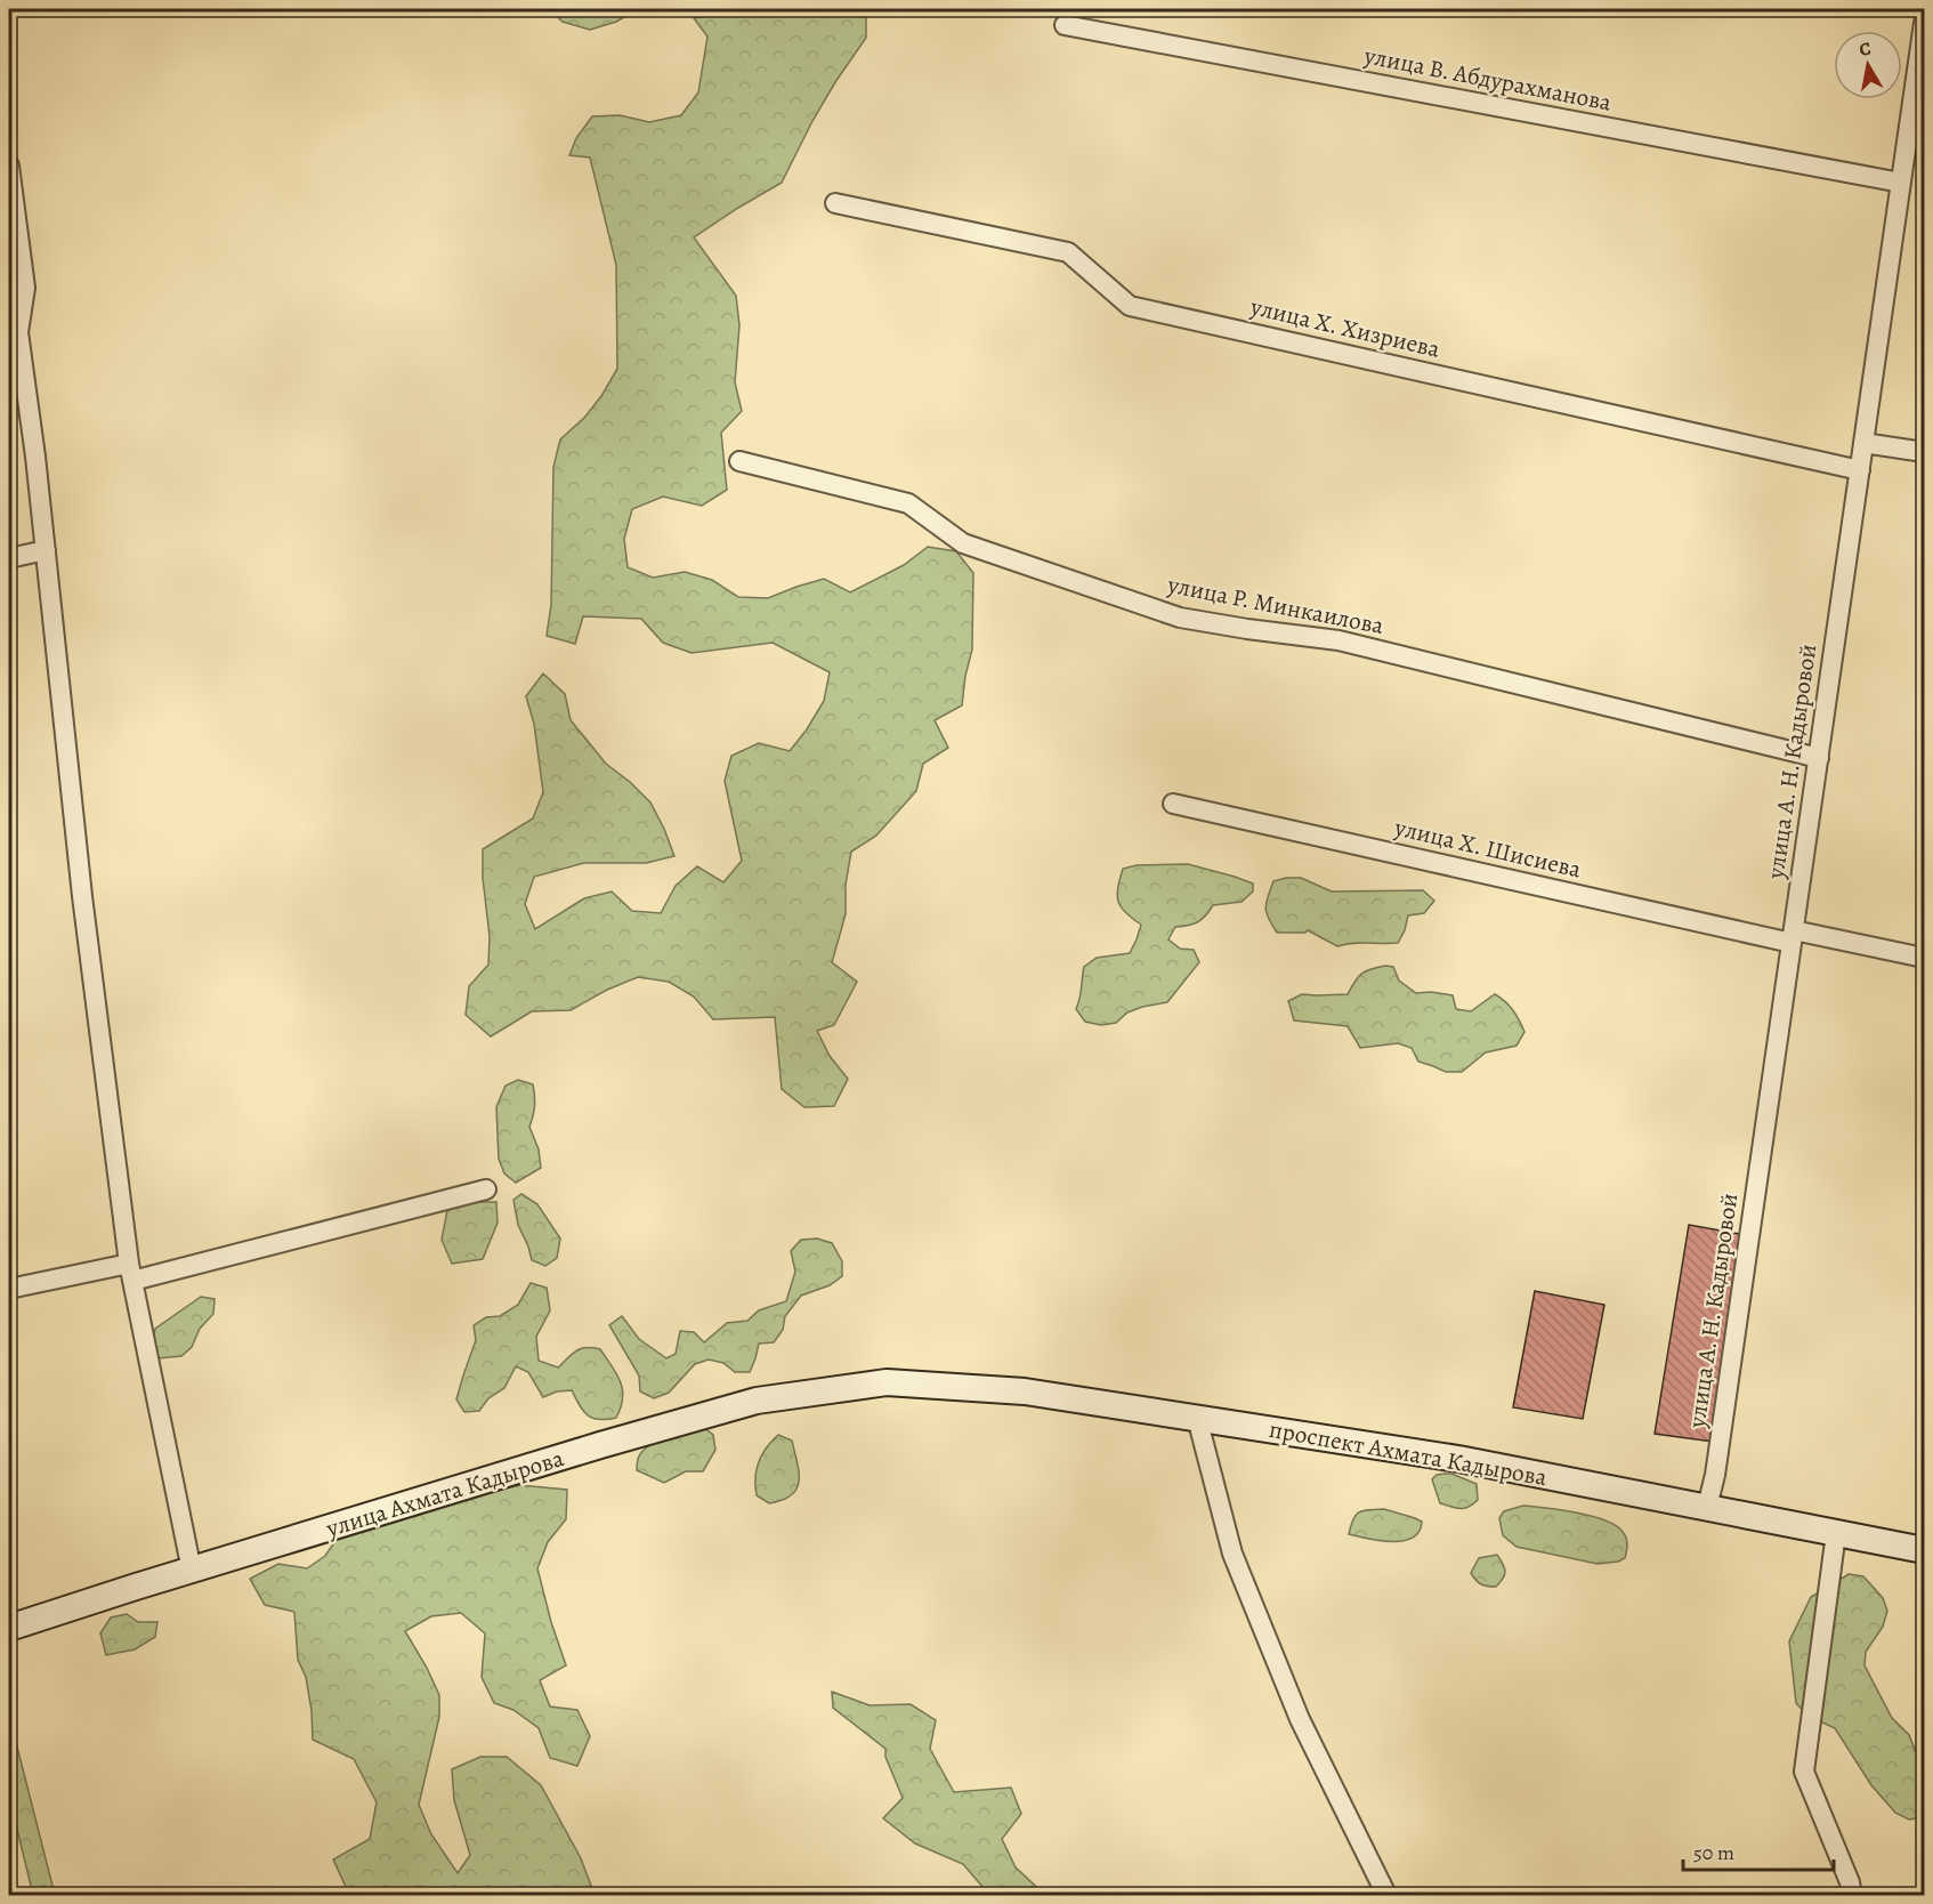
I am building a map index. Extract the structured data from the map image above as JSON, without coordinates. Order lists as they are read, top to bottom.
{
  "streets": {
    "street": [
      "улица В. Абдурахманова",
      "улица Х. Хизриева",
      "улица Р. Минкаилова",
      "улица А. Н. Кадыровой",
      "улица Х. Шисиева",
      "проспект Ахмата Кадырова",
      "улица Ахмата Кадырова"
    ]
  },
  "crossings": [
    ["улица В. Абдурахманова", "улица А. Н. Кадыровой"],
    ["улица Х. Хизриева", "улица А. Н. Кадыровой"],
    ["улица Р. Минкаилова", "улица А. Н. Кадыровой"],
    ["улица А. Н. Кадыровой", "улица Х. Шисиева"],
    ["улица А. Н. Кадыровой", "проспект Ахмата Кадырова"],
    ["проспект Ахмата Кадырова", "улица Ахмата Кадырова"]
  ],
  "scale_bar": "50 m",
  "north": "top"
}
